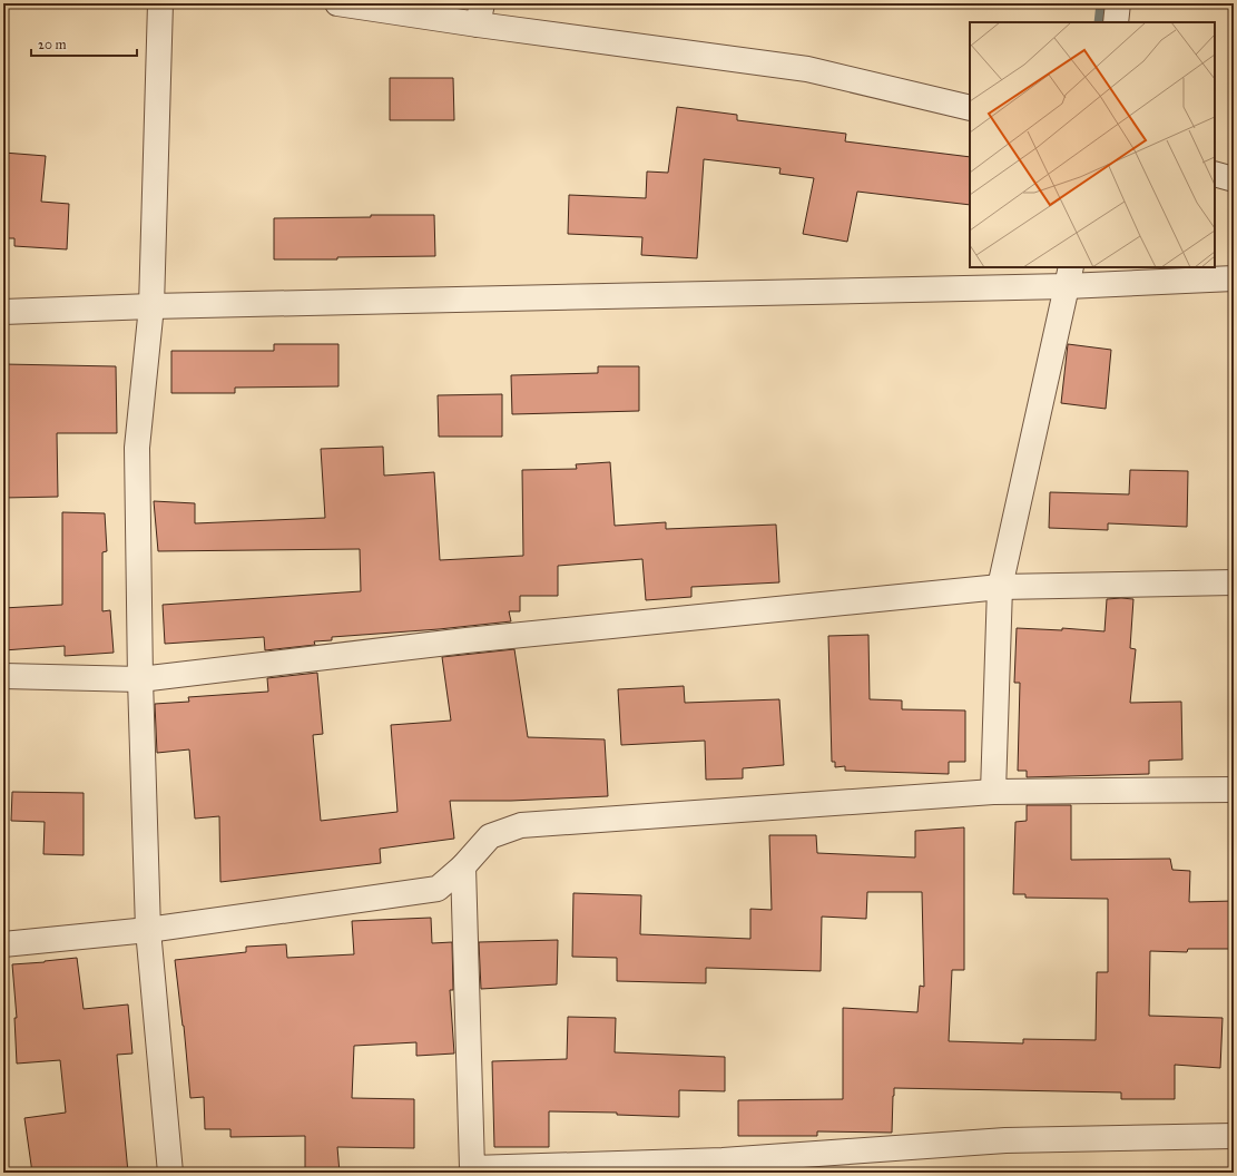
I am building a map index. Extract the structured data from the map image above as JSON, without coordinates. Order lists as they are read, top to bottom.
{
  "scale_bar": "20 m"
}
